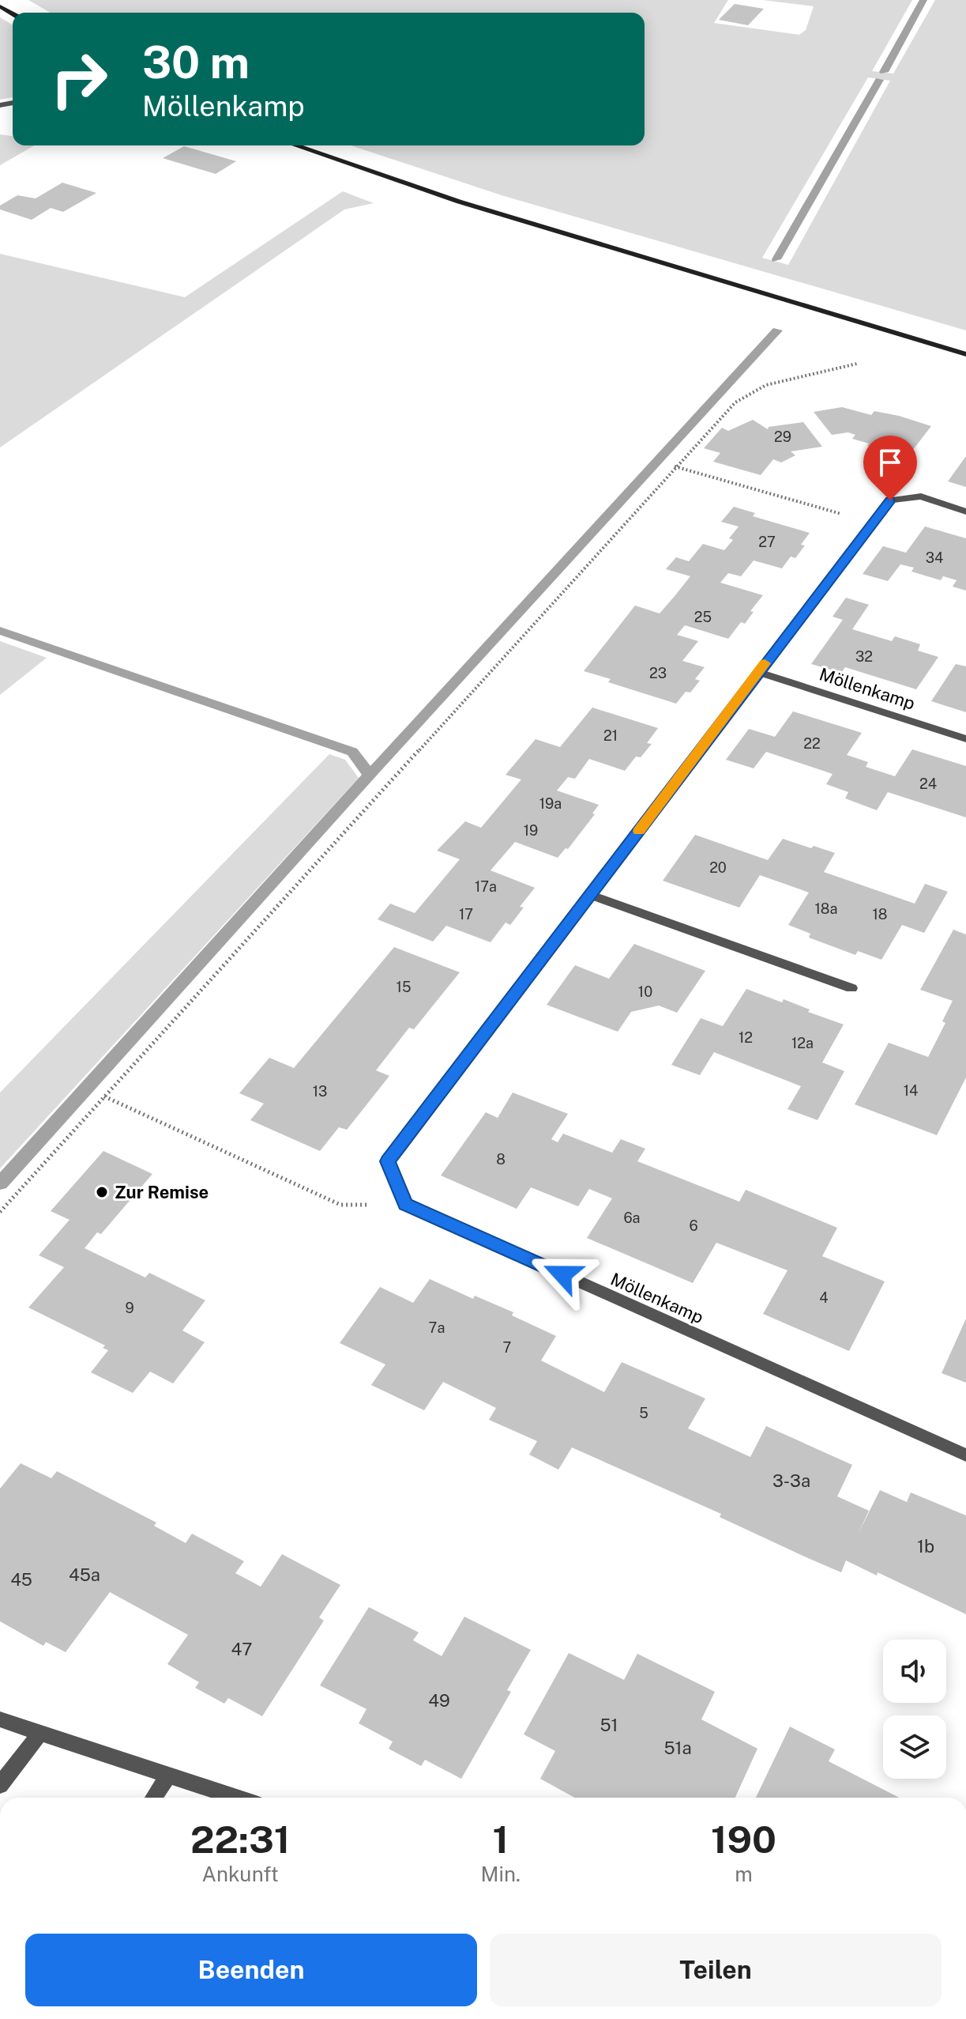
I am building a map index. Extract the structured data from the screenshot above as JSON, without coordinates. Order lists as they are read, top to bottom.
{
  "streets": {
    "street": ["Möllenkamp"]
  },
  "places": ["Zur Remise"],
  "house_numbers": [
    "29",
    "27",
    "34",
    "25",
    "32",
    "23",
    "21",
    "22",
    "24",
    "19a",
    "19",
    "20",
    "17a",
    "18a",
    "17",
    "18",
    "15",
    "10",
    "12",
    "12a",
    "14",
    "13",
    "8",
    "6a",
    "6",
    "4",
    "9",
    "7a",
    "7",
    "5",
    "3-3a",
    "1b",
    "45a",
    "45",
    "47",
    "49",
    "51",
    "51a"
  ],
  "page": {
    "turn": ["30 m", "Möllenkamp"],
    "eta": [
      "22:31",
      "Ankunft",
      "1",
      "Min.",
      "190",
      "m"
    ],
    "buttons": ["Beenden", "Teilen"]
  }
}
